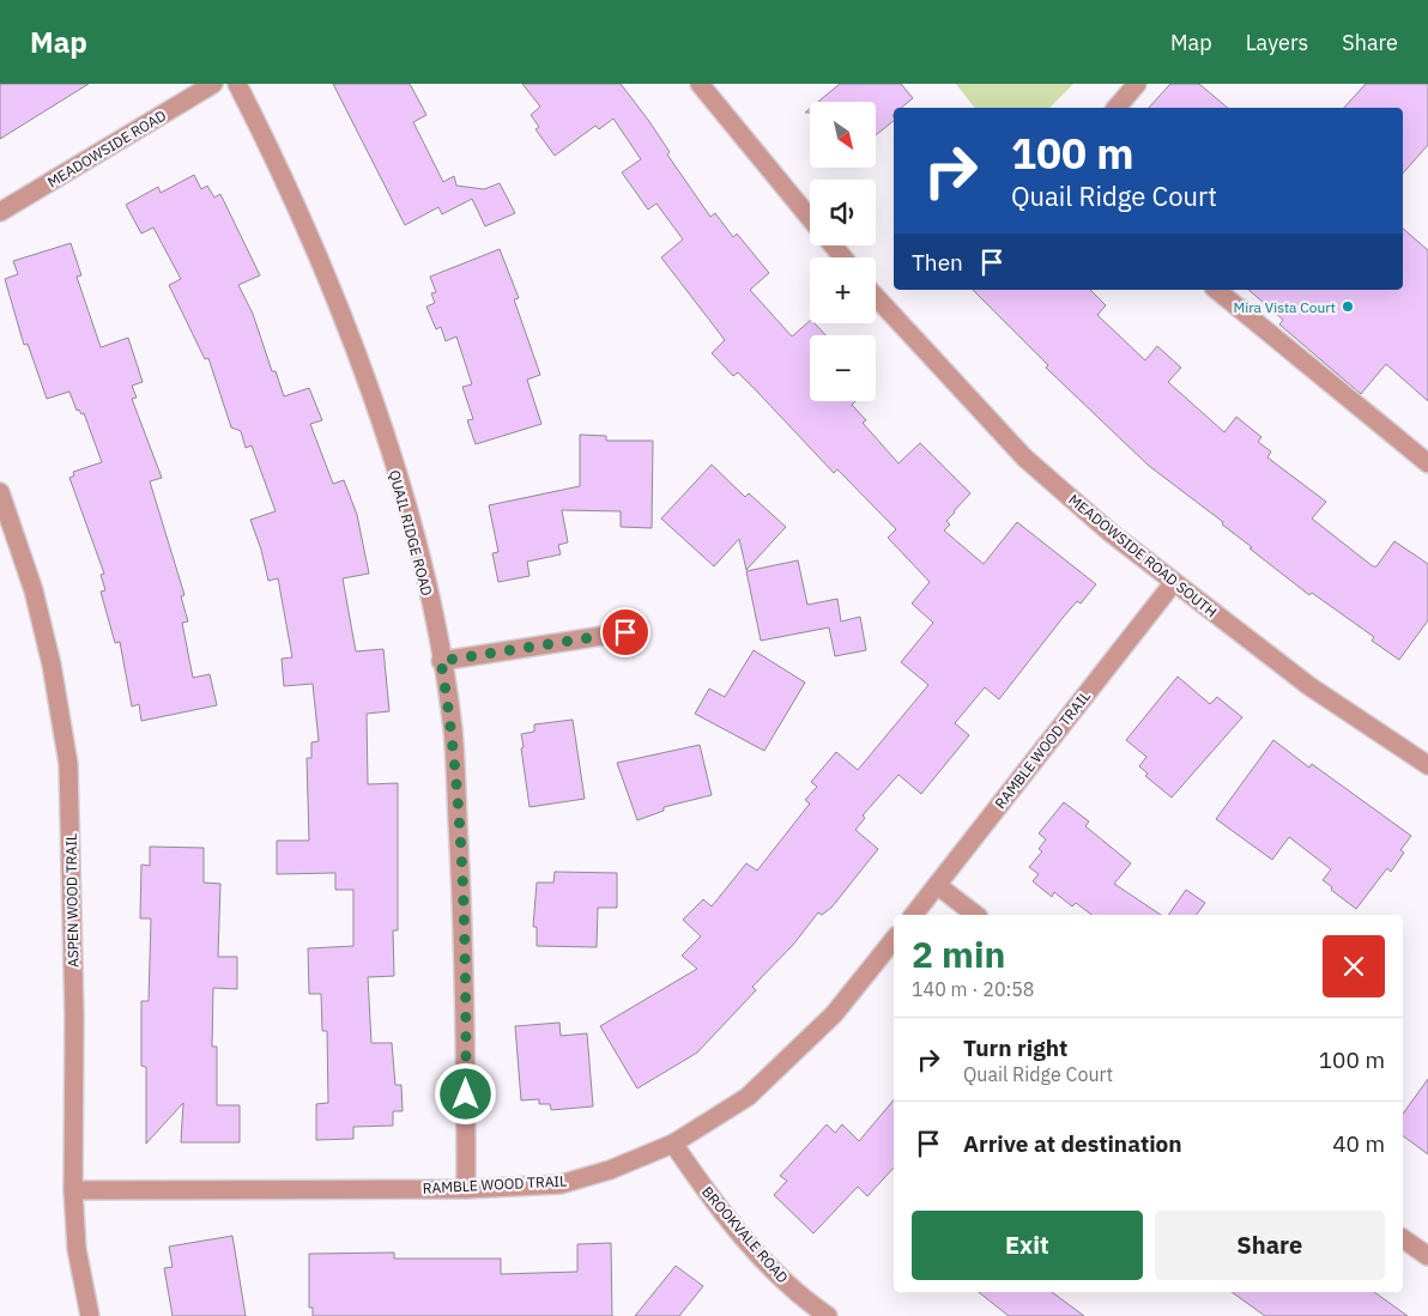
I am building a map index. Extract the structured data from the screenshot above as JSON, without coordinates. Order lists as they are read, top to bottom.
{
  "streets": {
    "street": [
      "MEADOWSIDE ROAD",
      "QUAIL RIDGE ROAD",
      "MEADOWSIDE ROAD SOUTH",
      "RAMBLE WOOD TRAIL",
      "ASPEN WOOD TRAIL",
      "BROOKVALE ROAD"
    ]
  },
  "crossings": [
    ["QUAIL RIDGE ROAD", "RAMBLE WOOD TRAIL"],
    ["MEADOWSIDE ROAD SOUTH", "RAMBLE WOOD TRAIL"],
    ["RAMBLE WOOD TRAIL", "ASPEN WOOD TRAIL"],
    ["RAMBLE WOOD TRAIL", "BROOKVALE ROAD"]
  ],
  "places": ["Mira Vista Court"],
  "north": "bottom right",
  "page": {
    "header": "Map",
    "nav": ["Map", "Layers", "Share"],
    "map_buttons": ["+", "−"],
    "turn": ["100 m", "Quail Ridge Court"],
    "then": "Then",
    "heading": ["2 min", "140 m · 20:58"],
    "list": [
      {
        "name": "Turn right",
        "note": "Quail Ridge Court",
        "value": "100 m"
      },
      {
        "name": "Arrive at destination",
        "value": "40 m"
      }
    ],
    "buttons": ["Exit", "Share"]
  }
}
